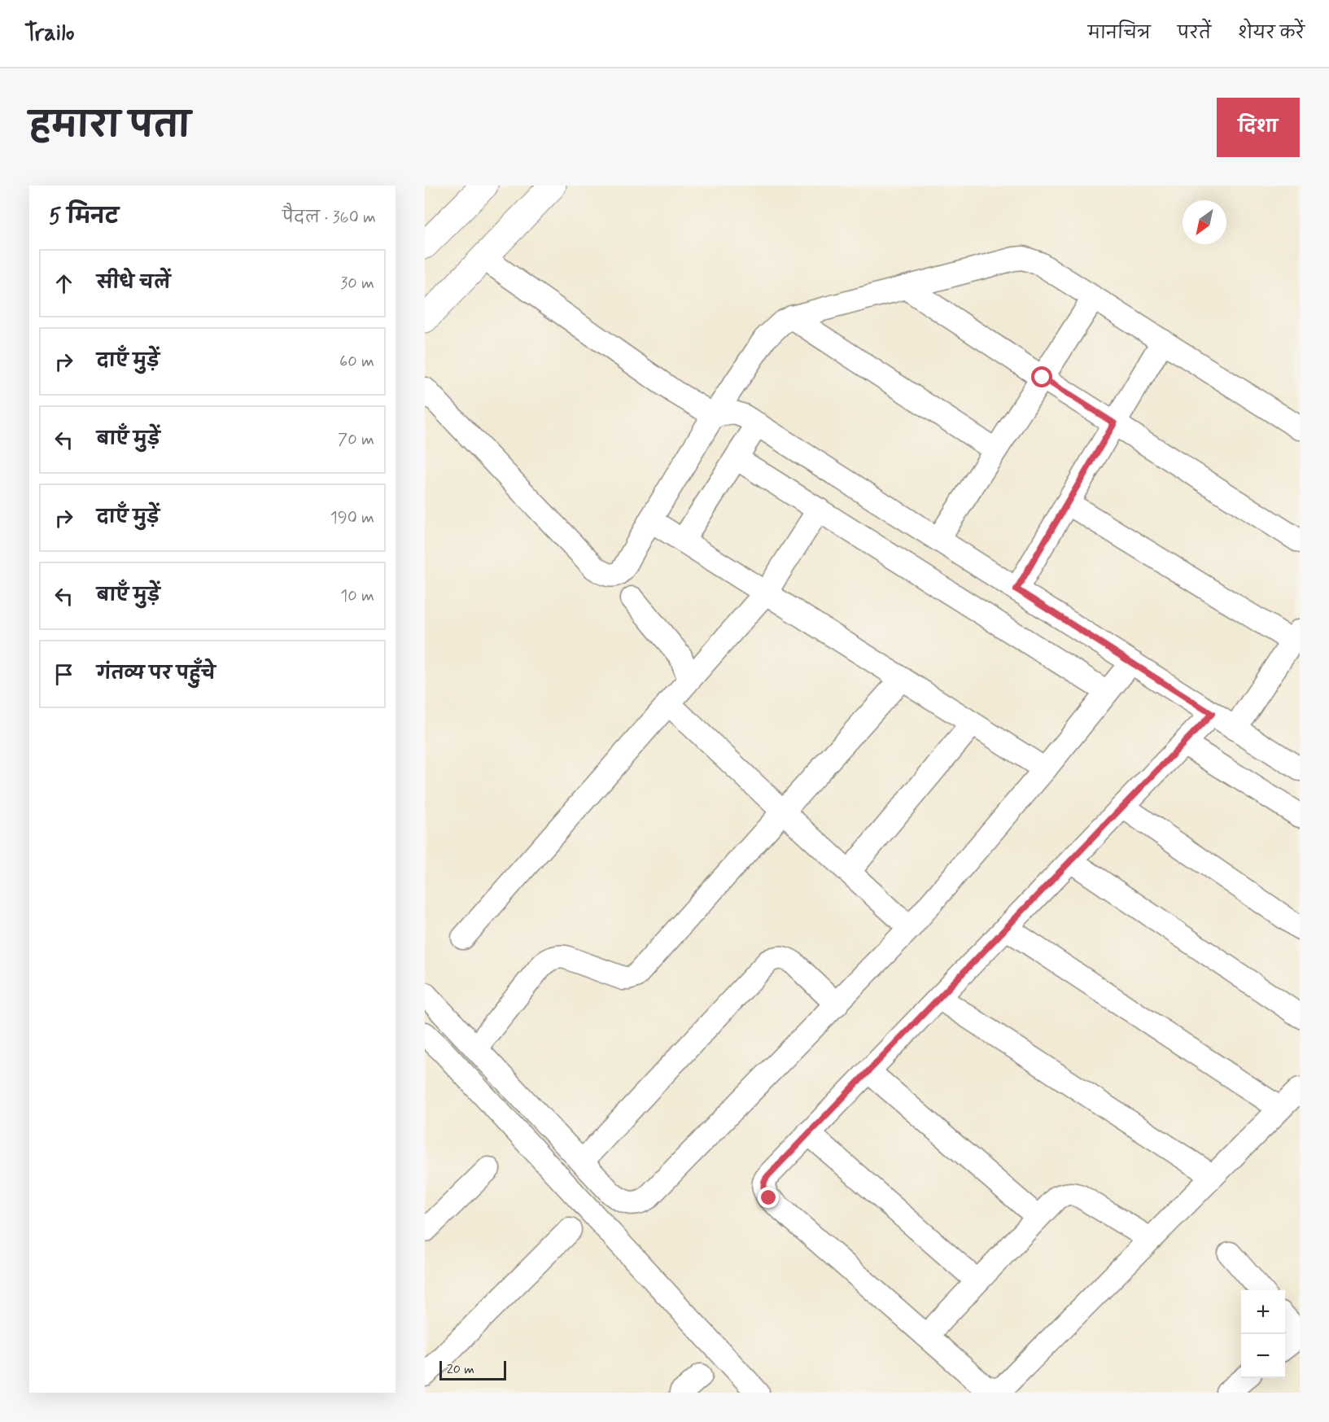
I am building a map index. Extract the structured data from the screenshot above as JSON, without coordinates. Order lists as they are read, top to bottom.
{
  "scale_bar": "20 m",
  "north": "bottom left",
  "page": {
    "header": "Trailo",
    "nav": ["मानचित्र", "परतें", "शेयर करें"],
    "title": "हमारा पता",
    "buttons": "दिशा",
    "heading": ["5 मिनट", "पैदल · 360 m"],
    "list": [
      ["सीधे चलें", "30 m"],
      ["दाएँ मुड़ें", "60 m"],
      ["बाएँ मुड़ें", "70 m"],
      ["दाएँ मुड़ें", "190 m"],
      ["बाएँ मुड़ें", "10 m"],
      "गंतव्य पर पहुँचे"
    ],
    "map_buttons": ["+", "−"],
    "scale": "20 m"
  }
}
